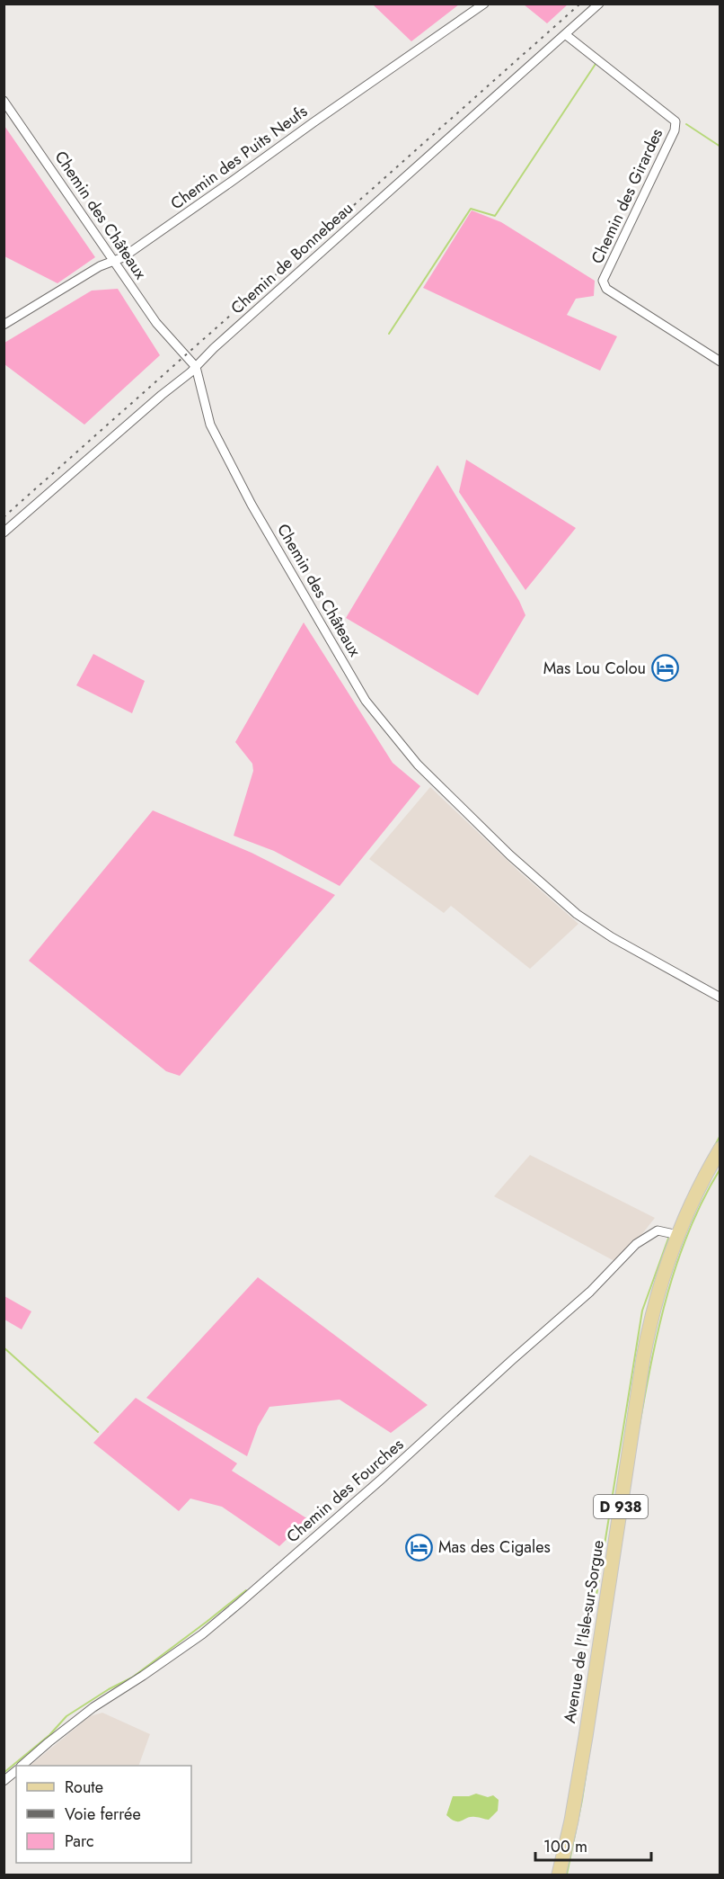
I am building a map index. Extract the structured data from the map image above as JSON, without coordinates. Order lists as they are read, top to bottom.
{
  "streets": {
    "main road": ["D 938", "Avenue de l'Isle-sur-Sorgue"],
    "street": [
      "Chemin des Puits Neufs",
      "Chemin des Girardes",
      "Chemin des Châteaux",
      "Chemin de Bonnebeau",
      "Chemin des Fourches"
    ]
  },
  "crossings": [
    ["Chemin des Puits Neufs", "Chemin des Châteaux"],
    ["Chemin des Girardes", "Chemin de Bonnebeau"],
    ["Chemin des Châteaux", "Chemin de Bonnebeau"],
    ["Chemin des Fourches", "Avenue de l'Isle-sur-Sorgue"]
  ],
  "places": {
    "hotel": ["Mas Lou Colou", "Mas des Cigales"]
  },
  "legend": ["Route", "Voie ferrée", "Parc"],
  "scale_bar": "100 m"
}
